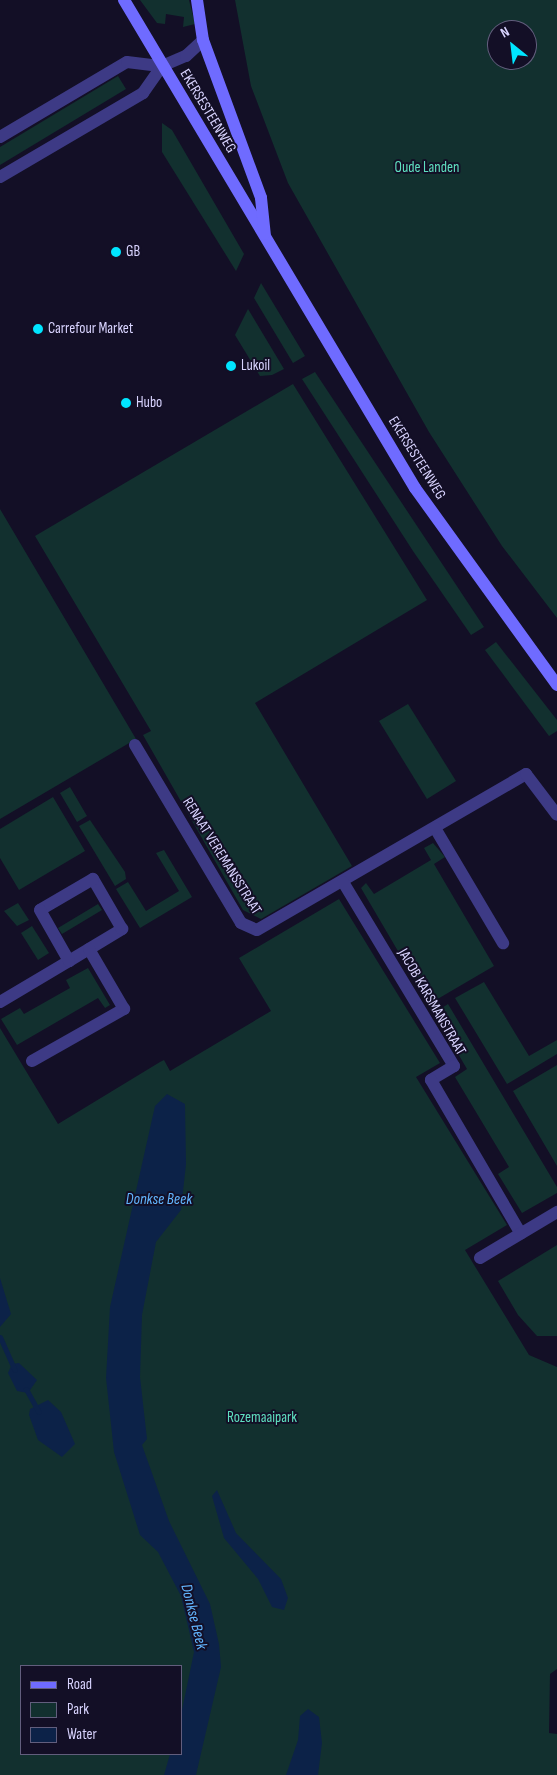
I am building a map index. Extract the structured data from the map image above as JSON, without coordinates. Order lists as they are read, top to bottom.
{
  "streets": {
    "main road": ["EKERSESTEENWEG"],
    "street": ["RENAAT VEREMANSSTRAAT", "JACOB KARSMANSTRAAT"]
  },
  "crossings": [
    ["RENAAT VEREMANSSTRAAT", "JACOB KARSMANSTRAAT"]
  ],
  "water": ["Donkse Beek"],
  "parks": ["Oude Landen", "Rozemaaipark"],
  "places": [
    "GB",
    "Carrefour Market",
    "Lukoil",
    "Hubo"
  ],
  "legend": ["Road", "Park", "Water"],
  "north": "top left"
}
